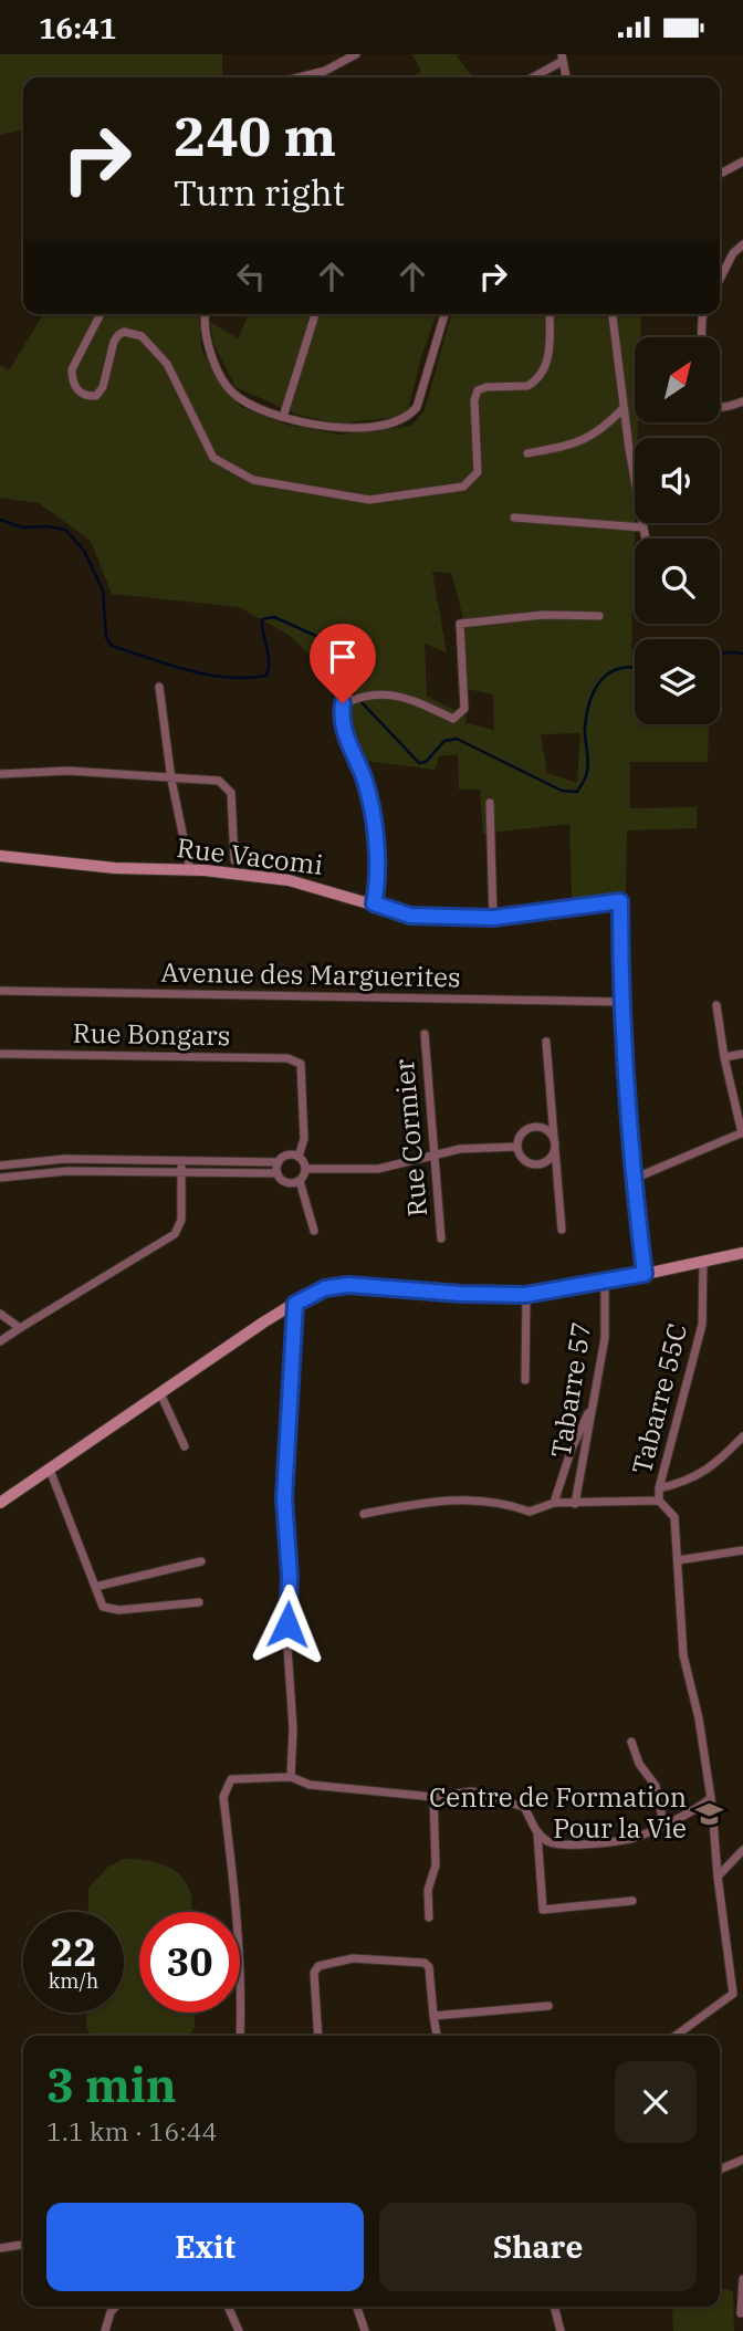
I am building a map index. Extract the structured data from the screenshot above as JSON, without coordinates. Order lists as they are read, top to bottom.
{
  "streets": {
    "street": [
      "Rue Vacomi",
      "Avenue des Marguerites",
      "Rue Bongars",
      "Rue Cormier",
      "Tabarre 57",
      "Tabarre 55C"
    ]
  },
  "crossings": [
    ["Rue Vacomi", "Avenue des Marguerites"]
  ],
  "places": {
    "school or university": ["Centre de Formation Pour la Vie"]
  },
  "north": "top right",
  "page": {
    "status": "16:41",
    "turn": ["240 m", "Turn right"],
    "speed": "22 km/h",
    "limit": "30",
    "heading": ["3 min", "1.1 km · 16:44"],
    "buttons": ["Exit", "Share"]
  }
}
